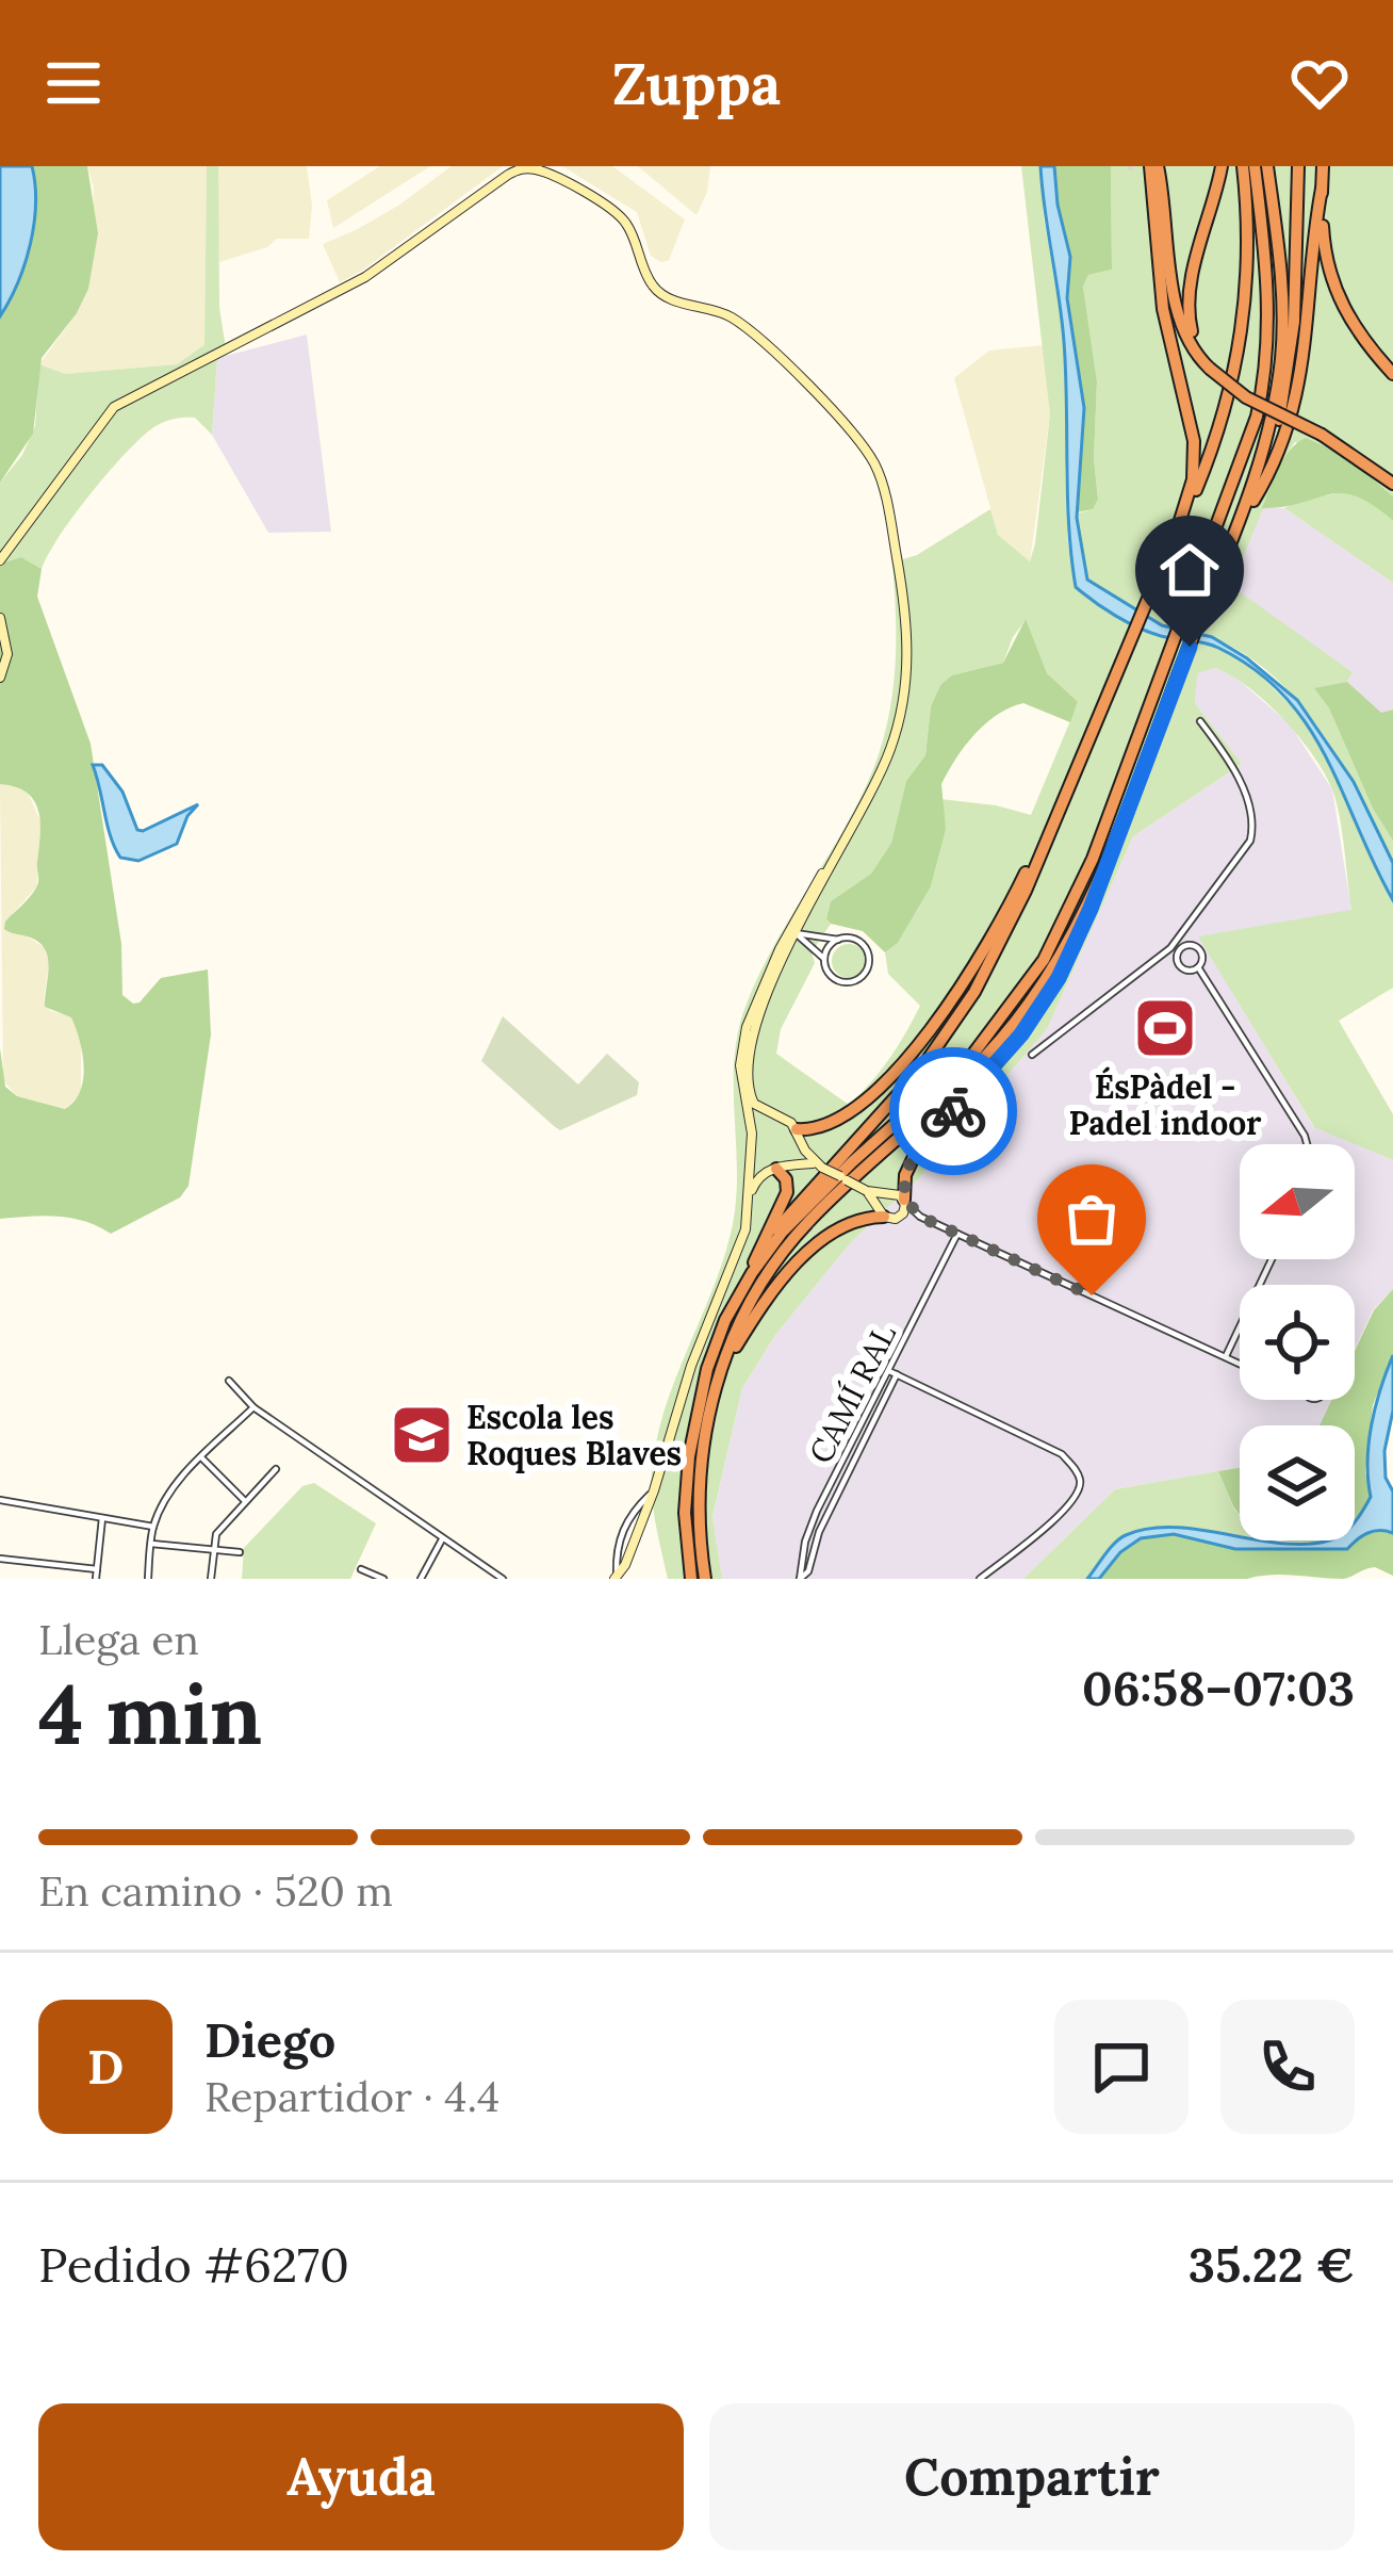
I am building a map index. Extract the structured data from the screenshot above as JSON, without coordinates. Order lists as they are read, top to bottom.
{
  "streets": {
    "street": ["CAMÍ RAL"]
  },
  "places": {
    "sports": ["ÉsPàdel - Padel indoor"],
    "school or university": ["Escola les Roques Blaves"]
  },
  "north": "left",
  "page": {
    "header": "Zuppa",
    "heading": ["4 min", "Llega en", "06:58–07:03"],
    "panel": [
      "Diego",
      "Repartidor · 4.4",
      "Pedido #6270",
      "35.22 €"
    ],
    "bar": "En camino · 520 m",
    "round": "D",
    "buttons": ["Ayuda", "Compartir"]
  }
}
